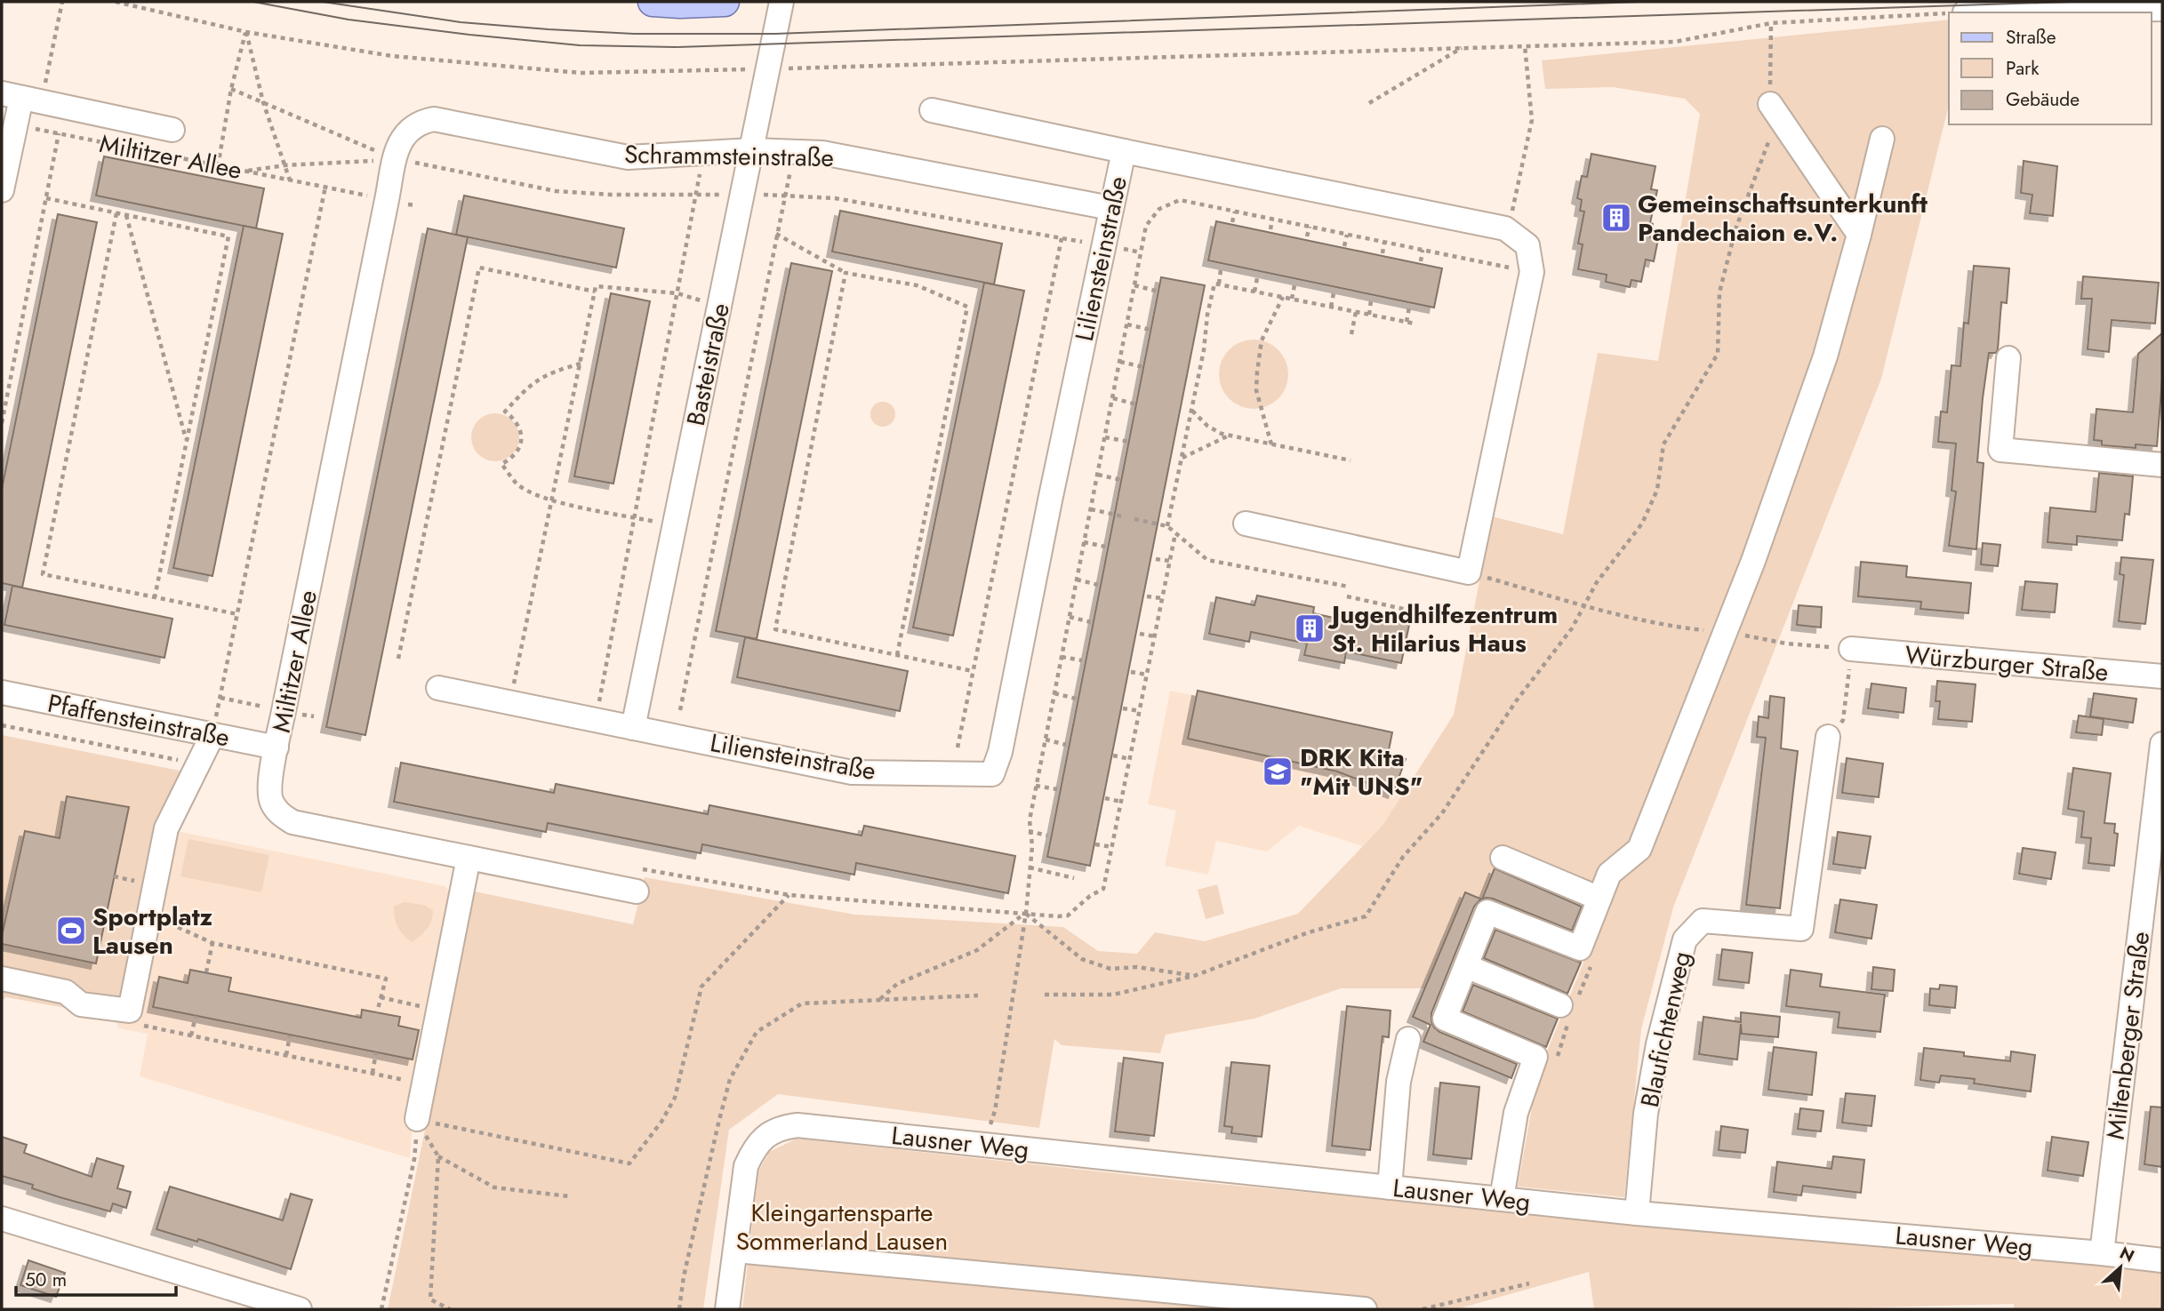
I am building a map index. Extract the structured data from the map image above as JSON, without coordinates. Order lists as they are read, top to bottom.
{
  "streets": {
    "street": [
      "Schrammsteinstraße",
      "Miltitzer Allee",
      "Liliensteinstraße",
      "Basteistraße",
      "Würzburger Straße",
      "Pfaffensteinstraße",
      "Blaufichtenweg",
      "Miltenberger Straße",
      "Lausner Weg"
    ]
  },
  "crossings": [
    ["Schrammsteinstraße", "Miltitzer Allee"],
    ["Schrammsteinstraße", "Liliensteinstraße"],
    ["Schrammsteinstraße", "Basteistraße"],
    ["Miltitzer Allee", "Pfaffensteinstraße"],
    ["Liliensteinstraße", "Basteistraße"],
    ["Blaufichtenweg", "Lausner Weg"],
    ["Miltenberger Straße", "Lausner Weg"]
  ],
  "parks": ["Kleingartensparte Sommerland Lausen"],
  "places": {
    "building": ["Gemeinschaftsunterkunft Pandechaion e.V.", "Jugendhilfezentrum St. Hilarius Haus"],
    "school or university": ["DRK Kita \"Mit UNS\""],
    "sports": ["Sportplatz Lausen"]
  },
  "legend": ["Straße", "Park", "Gebäude"],
  "scale_bar": "50 m",
  "north": "top right"
}
